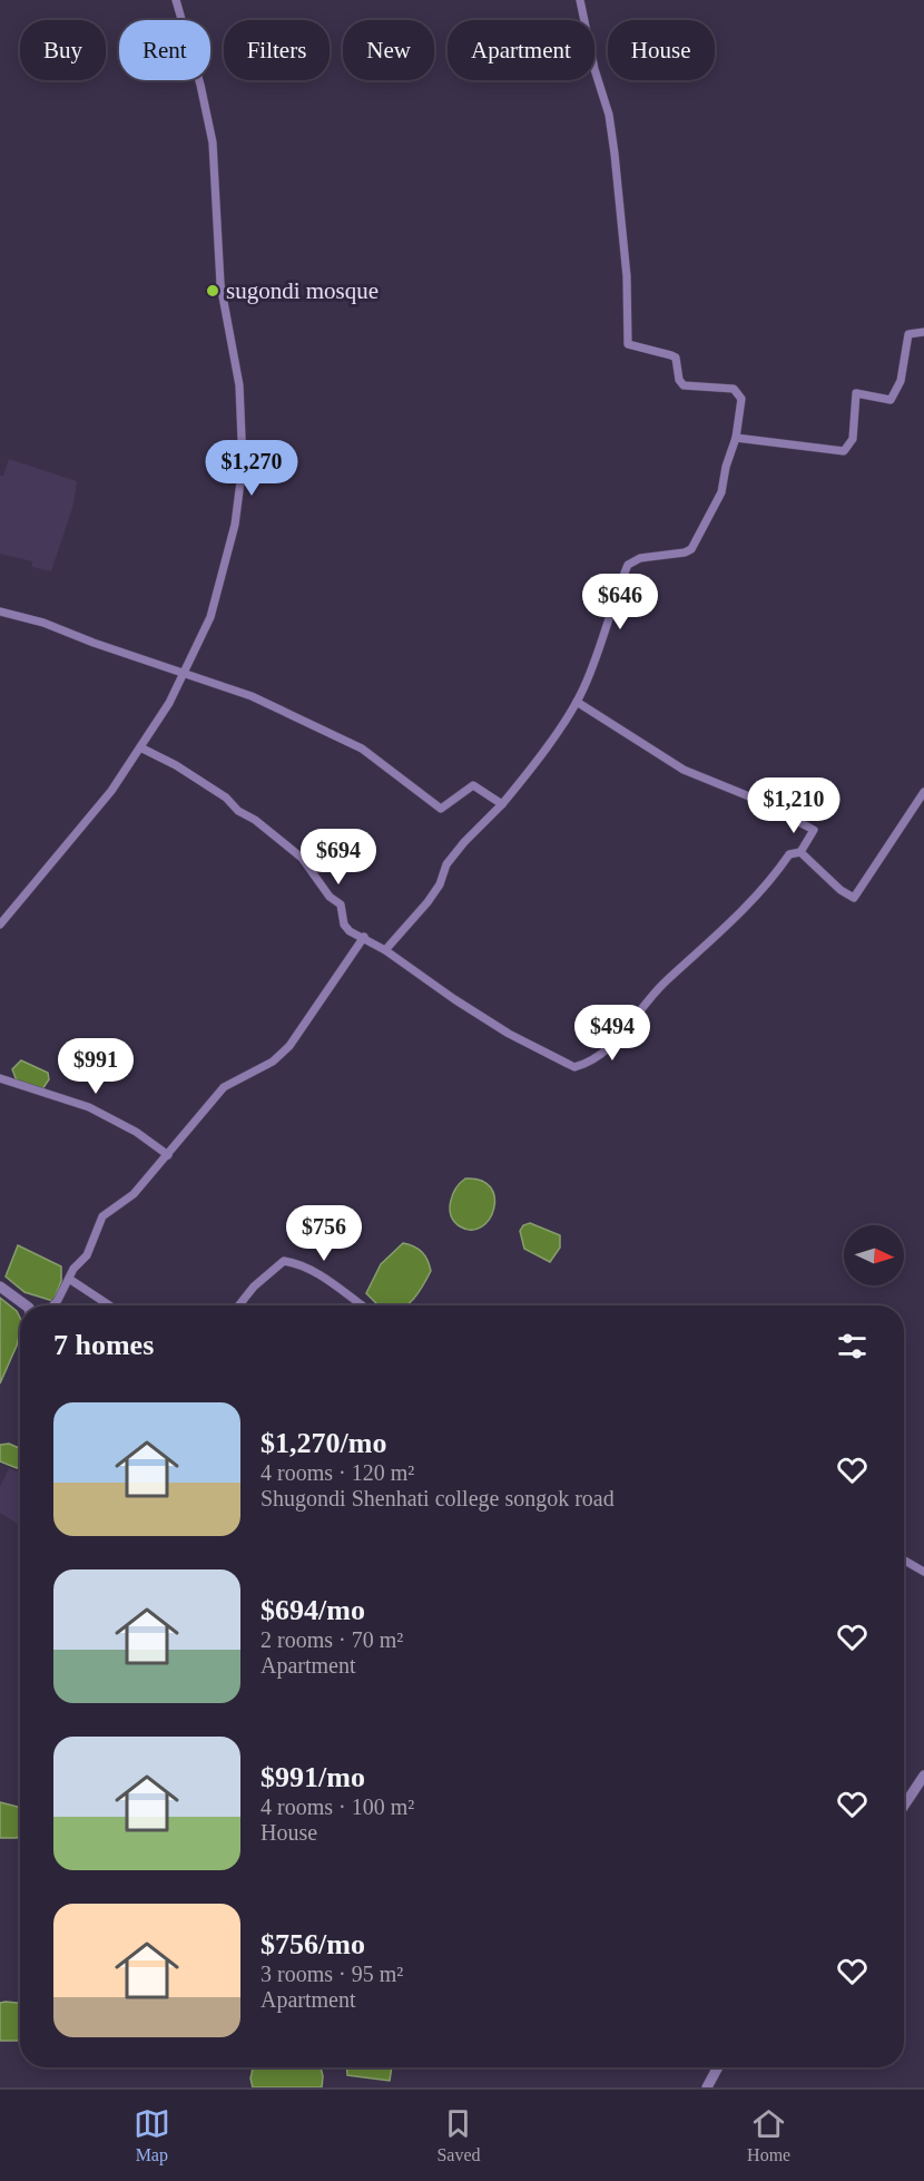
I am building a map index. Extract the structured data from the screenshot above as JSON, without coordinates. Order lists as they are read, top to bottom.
{
  "places": ["sugondi mosque"],
  "north": "right",
  "page": {
    "chip": [
      "Buy",
      "Rent",
      "Filters",
      "New",
      "Apartment",
      "House"
    ],
    "price": [
      "$1,270",
      "$646",
      "$1,210",
      "$694",
      "$494",
      "$991",
      "$756"
    ],
    "heading": "7 homes",
    "list": [
      {
        "name": "$1,270/mo",
        "note": "4 rooms · 120 m² · Shugondi Shenhati college songok road"
      },
      {
        "name": "$694/mo",
        "note": "2 rooms · 70 m² · Apartment"
      },
      {
        "name": "$991/mo",
        "note": "4 rooms · 100 m² · House"
      },
      {
        "name": "$756/mo",
        "note": "3 rooms · 95 m² · Apartment"
      }
    ],
    "tabs": ["Map", "Saved", "Home"]
  }
}
